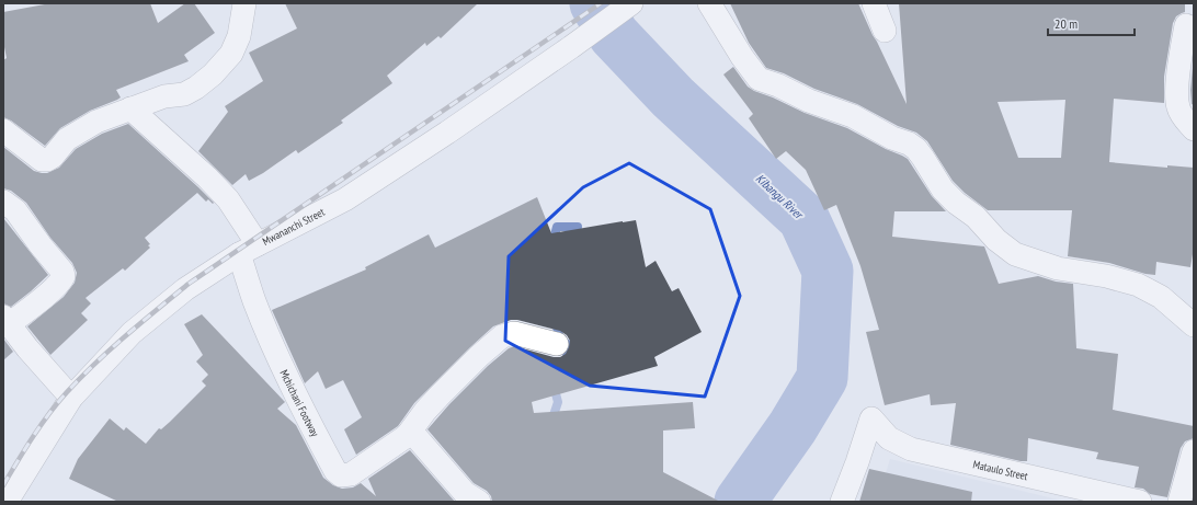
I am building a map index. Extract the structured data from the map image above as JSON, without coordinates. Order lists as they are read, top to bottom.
{
  "streets": {
    "street": ["Mwananchi Street", "Mchichani Footway", "Mataulo Street"]
  },
  "crossings": [
    ["Mwananchi Street", "Mchichani Footway"]
  ],
  "water": ["Kibangu River"],
  "scale_bar": "20 m"
}
